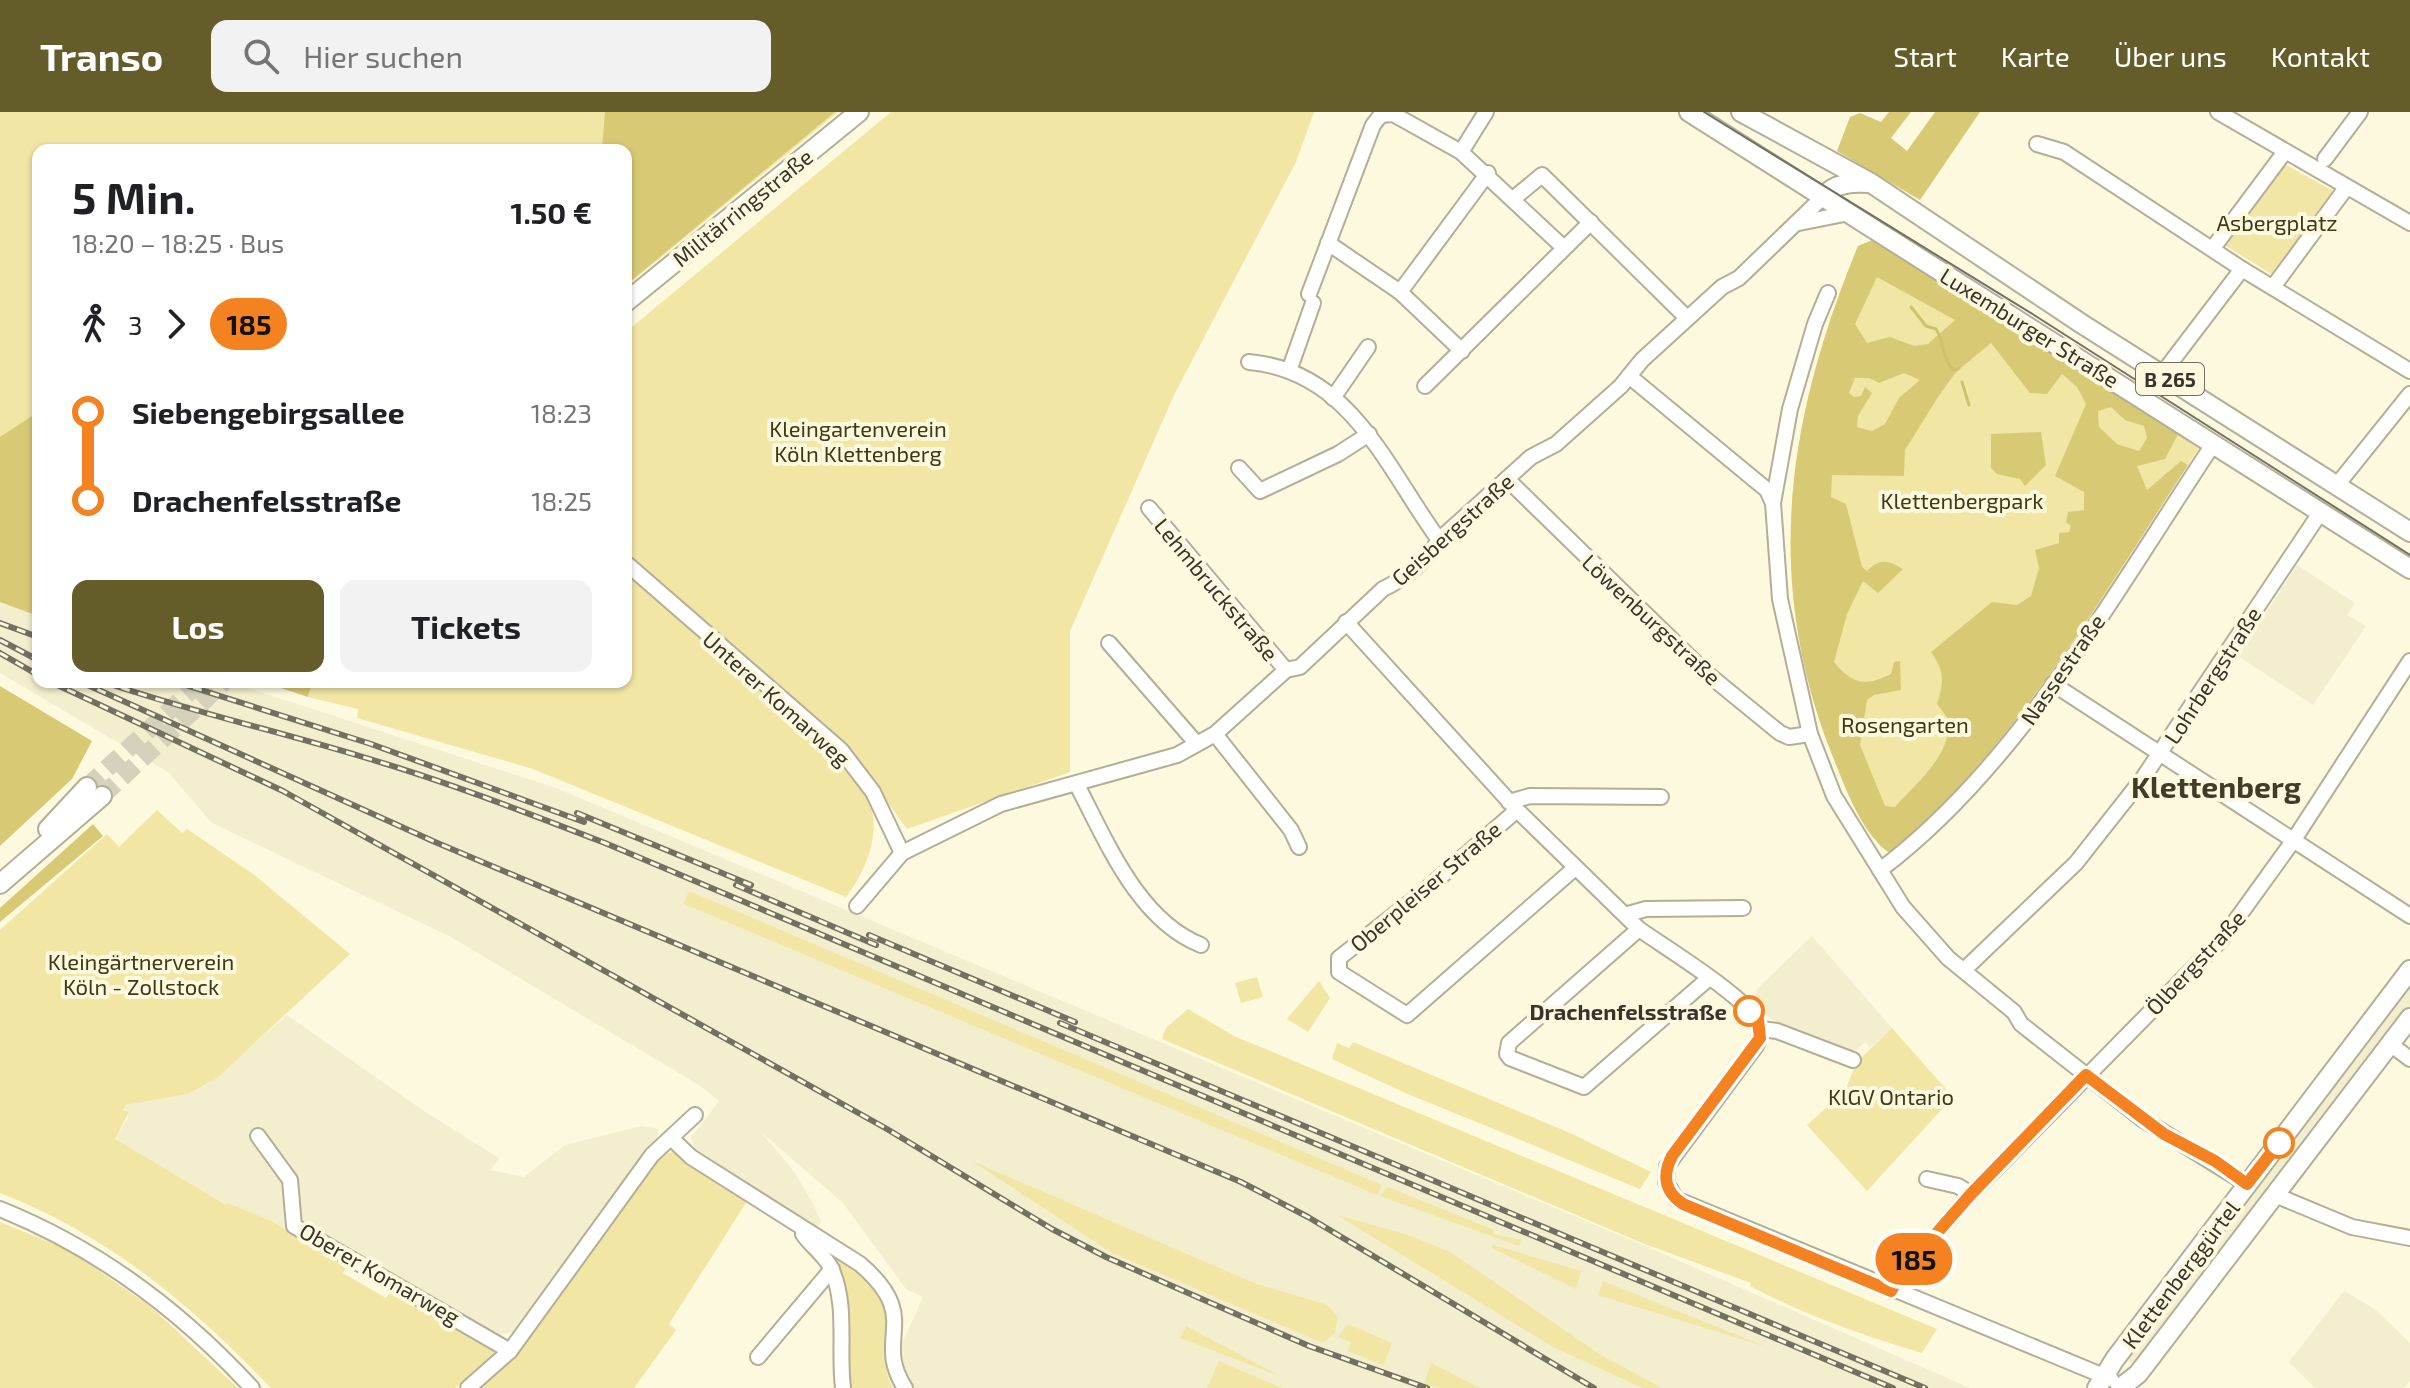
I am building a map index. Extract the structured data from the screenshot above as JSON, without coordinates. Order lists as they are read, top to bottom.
{
  "streets": {
    "main road": [
      "Militärringstraße",
      "Luxemburger Straße",
      "B 265",
      "Klettenberggürtel"
    ],
    "street": [
      "Geisbergstraße",
      "Lehmbruckstraße",
      "Löwenburgstraße",
      "Nassestraße",
      "Lohrbergstraße",
      "Unterer Komarweg",
      "Oberpleiser Straße",
      "Ölbergstraße",
      "Oberer Komarweg"
    ]
  },
  "crossings": [
    ["Luxemburger Straße", "Geisbergstraße"],
    ["Luxemburger Straße", "Nassestraße"],
    ["Luxemburger Straße", "Lohrbergstraße"],
    ["Geisbergstraße", "Lehmbruckstraße"],
    ["Geisbergstraße", "Löwenburgstraße"],
    ["Geisbergstraße", "Unterer Komarweg"]
  ],
  "districts": ["Klettenberg"],
  "parks": [
    "Asbergplatz",
    "Kleingartenverein Köln Klettenberg",
    "Klettenbergpark",
    "Rosengarten",
    "Kleingärtnerverein Köln - Zollstock",
    "KlGV Ontario"
  ],
  "places": ["Drachenfelsstraße"],
  "lines": ["bus line 185"],
  "page": {
    "header": "Transo",
    "search": "Hier suchen",
    "nav": [
      "Start",
      "Karte",
      "Über uns",
      "Kontakt"
    ],
    "on_map": "185",
    "heading": ["5 Min.", "18:20 – 18:25 · Bus", "1.50 €"],
    "legs": ["3", "185"],
    "list": [
      {
        "name": "Siebengebirgsallee",
        "value": "18:23"
      },
      {
        "name": "Drachenfelsstraße",
        "value": "18:25"
      }
    ],
    "buttons": ["Los", "Tickets"]
  }
}
